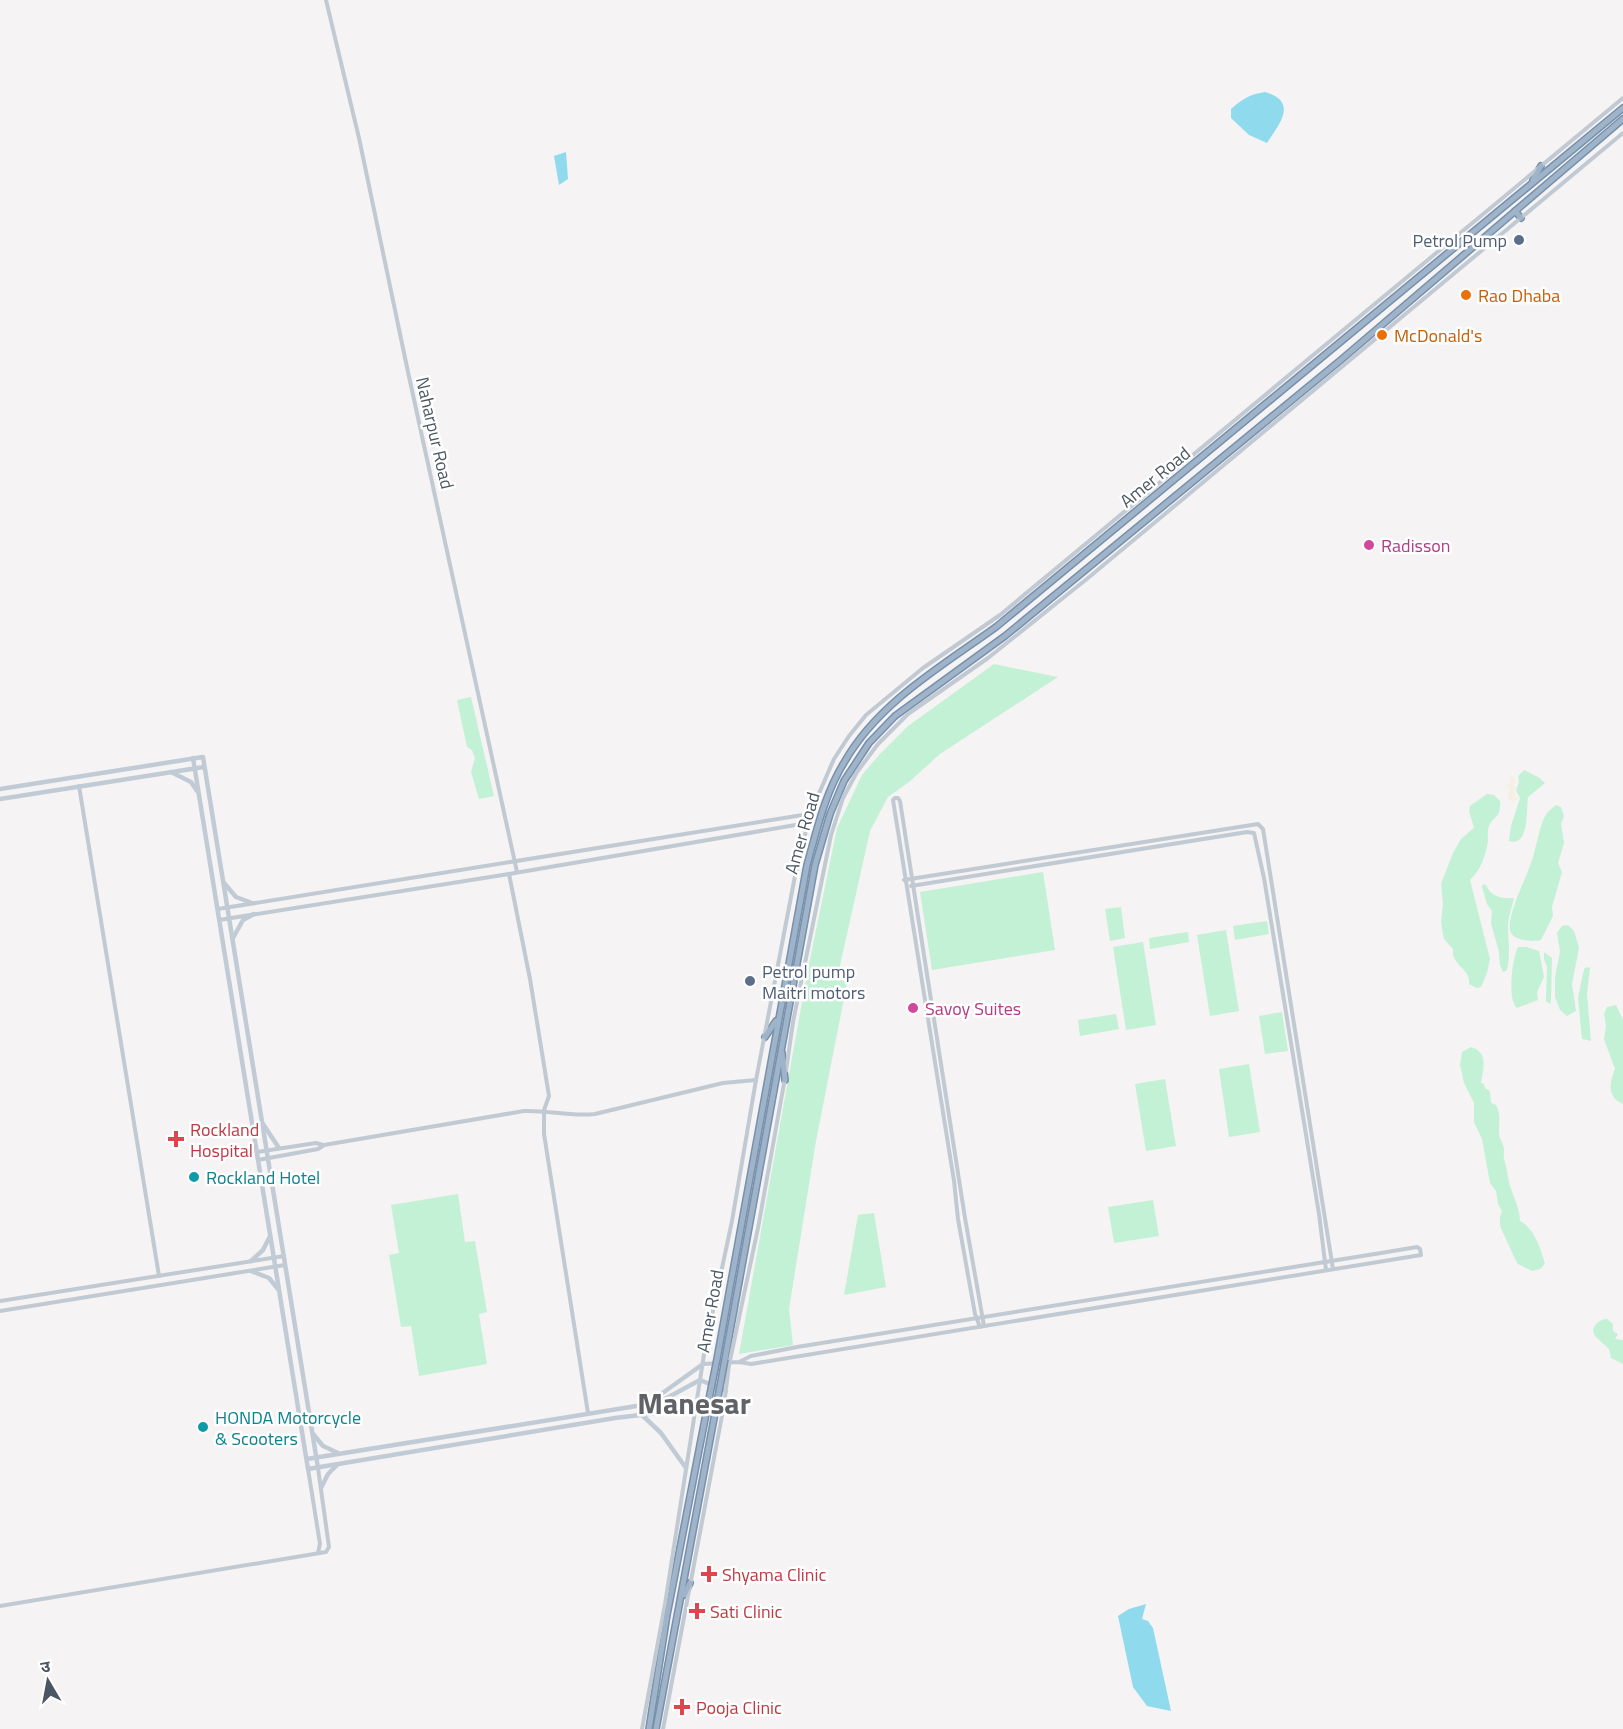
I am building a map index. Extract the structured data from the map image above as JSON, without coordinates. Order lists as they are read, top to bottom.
{
  "streets": {
    "highway": ["Amer Road"],
    "street": ["Naharpur Road"]
  },
  "districts": ["Manesar"],
  "places": {
    "other": [
      "Petrol Pump",
      "Rao Dhaba",
      "McDonald's",
      "Radisson",
      "Petrol pump Maitri motors",
      "Savoy Suites",
      "Rockland Hotel",
      "HONDA Motorcycle & Scooters"
    ],
    "health": [
      "Rockland Hospital",
      "Shyama Clinic",
      "Sati Clinic",
      "Pooja Clinic"
    ]
  },
  "north": "top"
}
